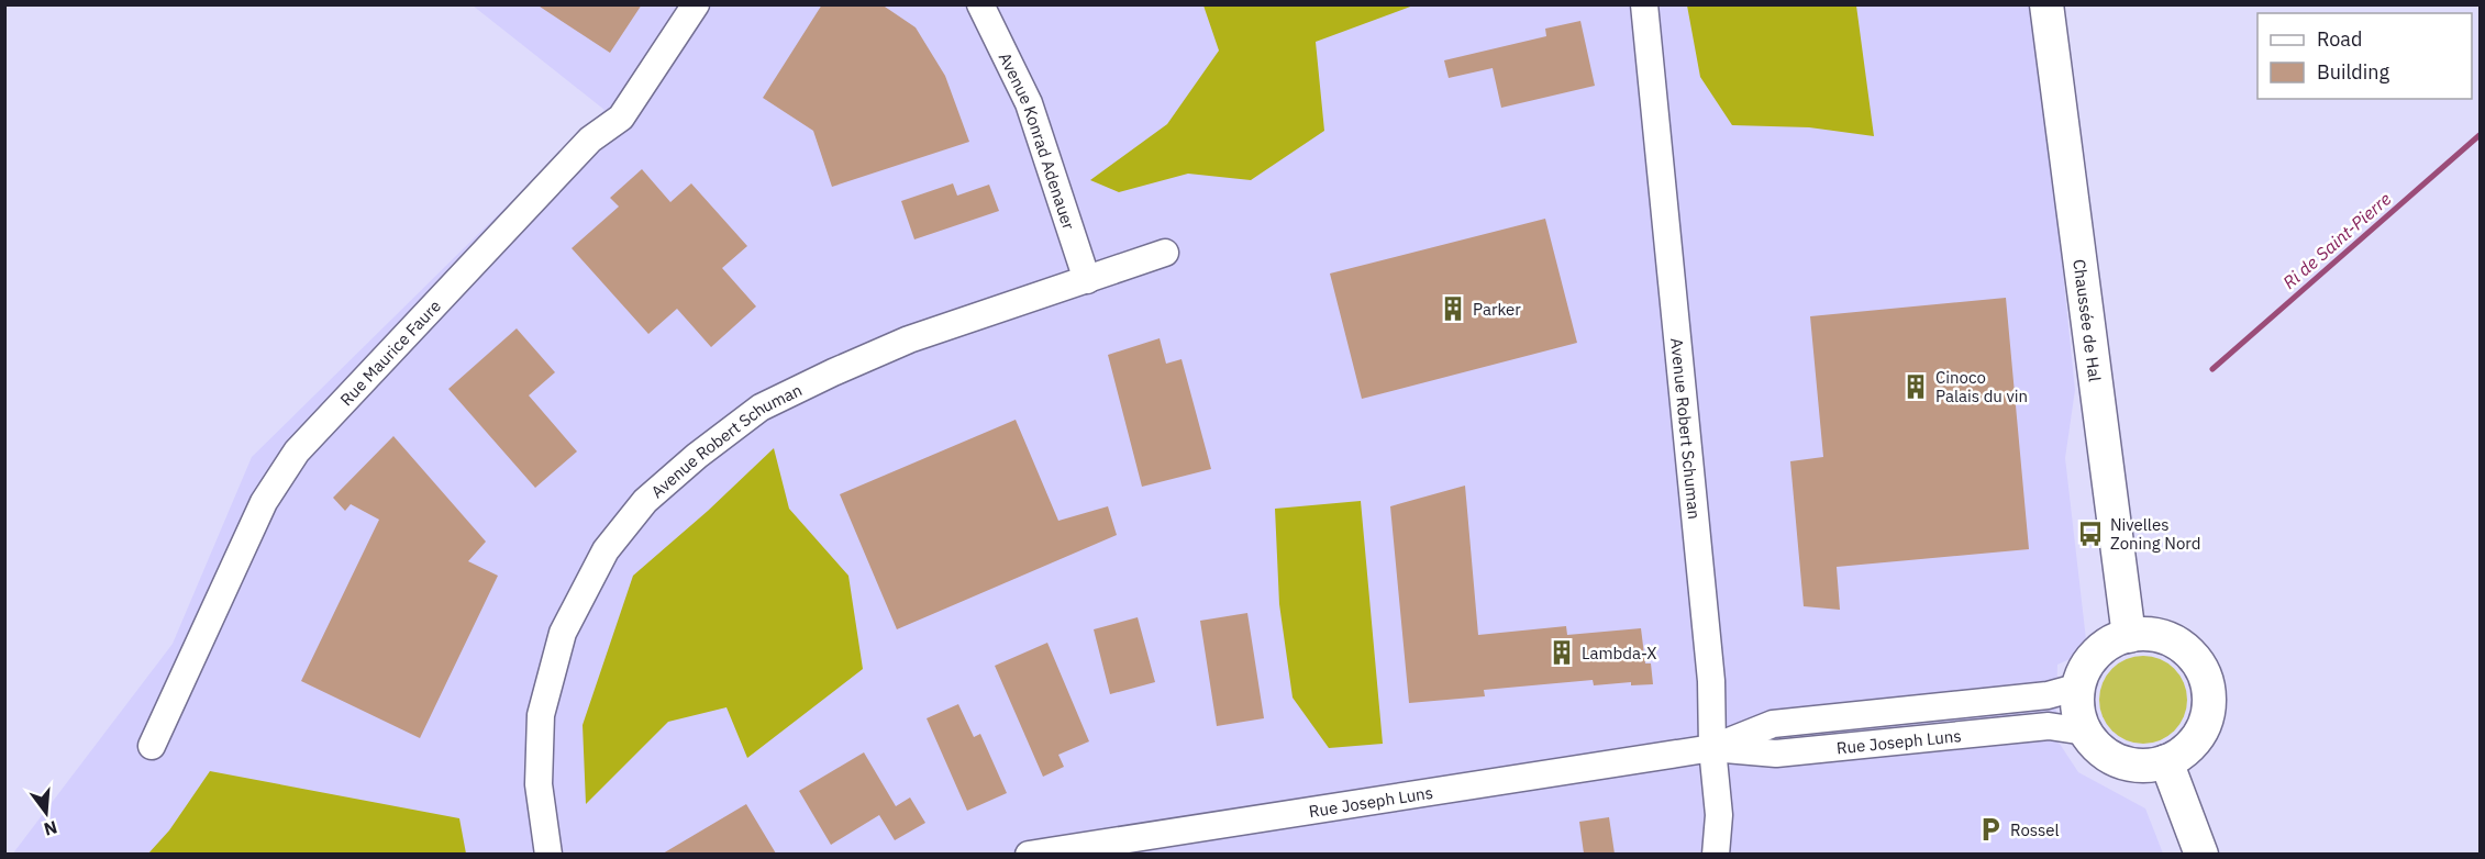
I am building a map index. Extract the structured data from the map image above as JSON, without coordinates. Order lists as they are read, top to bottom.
{
  "streets": {
    "main road": ["Chaussée de Hal"],
    "street": [
      "Avenue Konrad Adenauer",
      "Rue Maurice Faure",
      "Avenue Robert Schuman",
      "Rue Joseph Luns"
    ]
  },
  "crossings": [
    ["Avenue Konrad Adenauer", "Avenue Robert Schuman"],
    ["Chaussée de Hal", "Rue Joseph Luns"],
    ["Avenue Robert Schuman", "Rue Joseph Luns"]
  ],
  "water": ["Ri de Saint-Pierre"],
  "places": {
    "building": ["Parker", "Cinoco Palais du vin", "Lambda-X"],
    "bus stop": ["Nivelles Zoning Nord"],
    "parking": ["Rossel"]
  },
  "legend": ["Road", "Building"],
  "north": "bottom"
}
